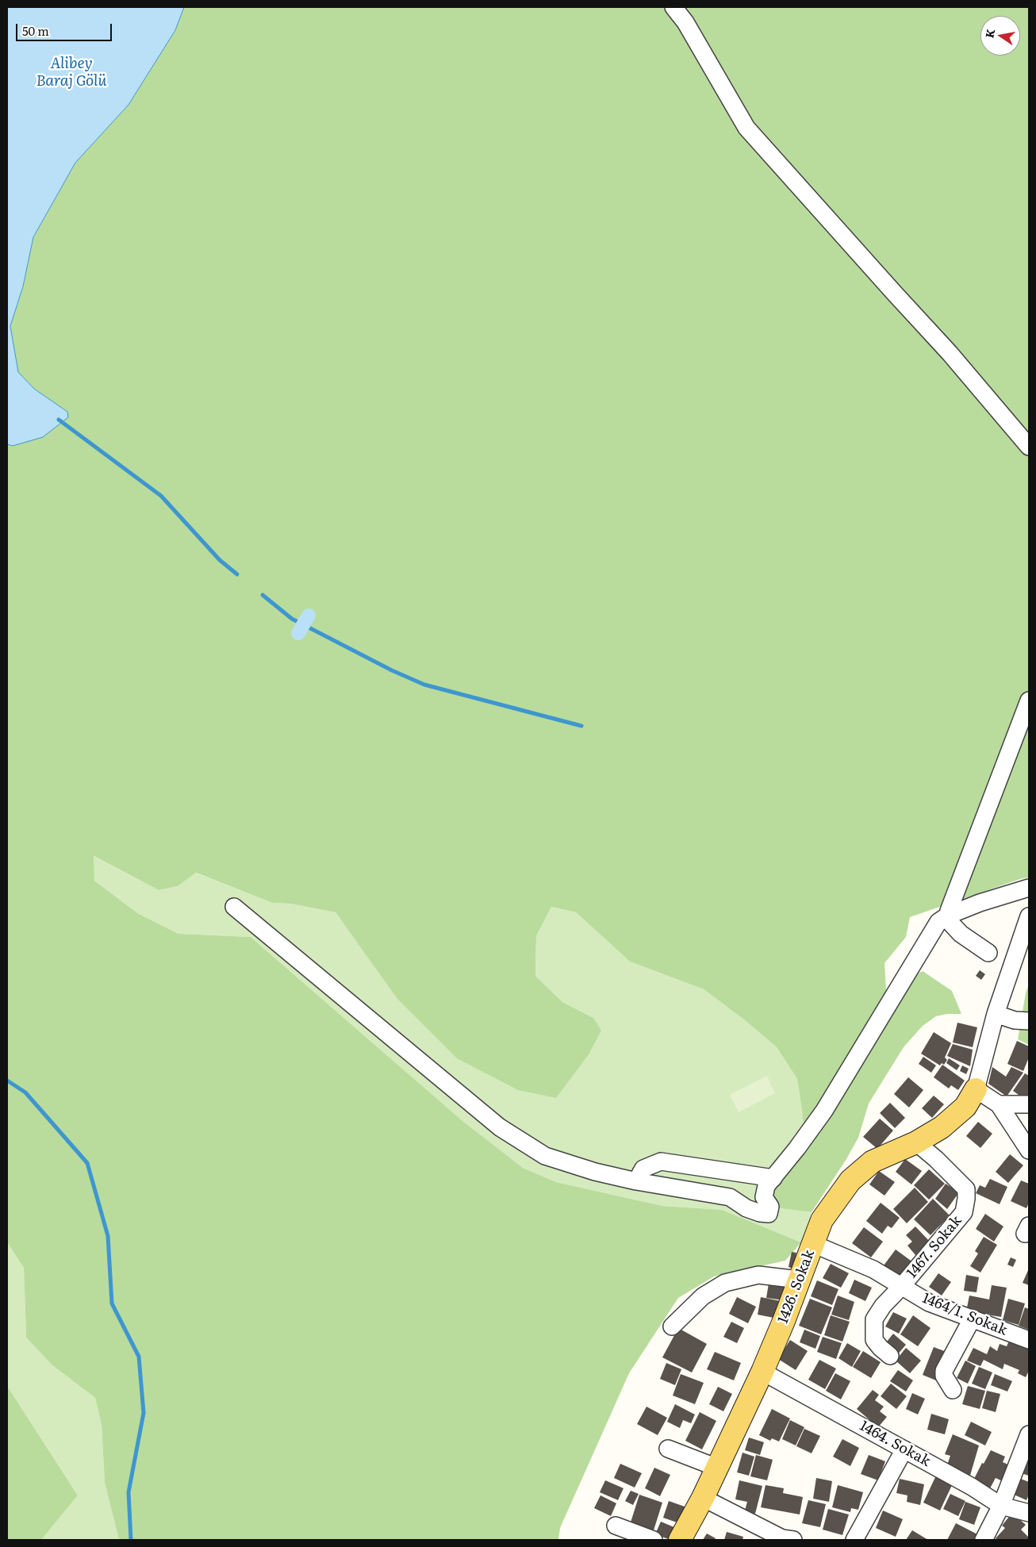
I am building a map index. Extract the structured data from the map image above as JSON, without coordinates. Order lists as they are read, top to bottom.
{
  "streets": {
    "main road": ["1426. Sokak"],
    "street": ["1467. Sokak", "1464/1. Sokak", "1464. Sokak"]
  },
  "crossings": [
    ["1467. Sokak", "1426. Sokak"],
    ["1467. Sokak", "1464/1. Sokak"],
    ["1426. Sokak", "1464/1. Sokak"],
    ["1426. Sokak", "1464. Sokak"]
  ],
  "water": ["Alibey Baraj Gölü"],
  "scale_bar": "50 m",
  "north": "left"
}
